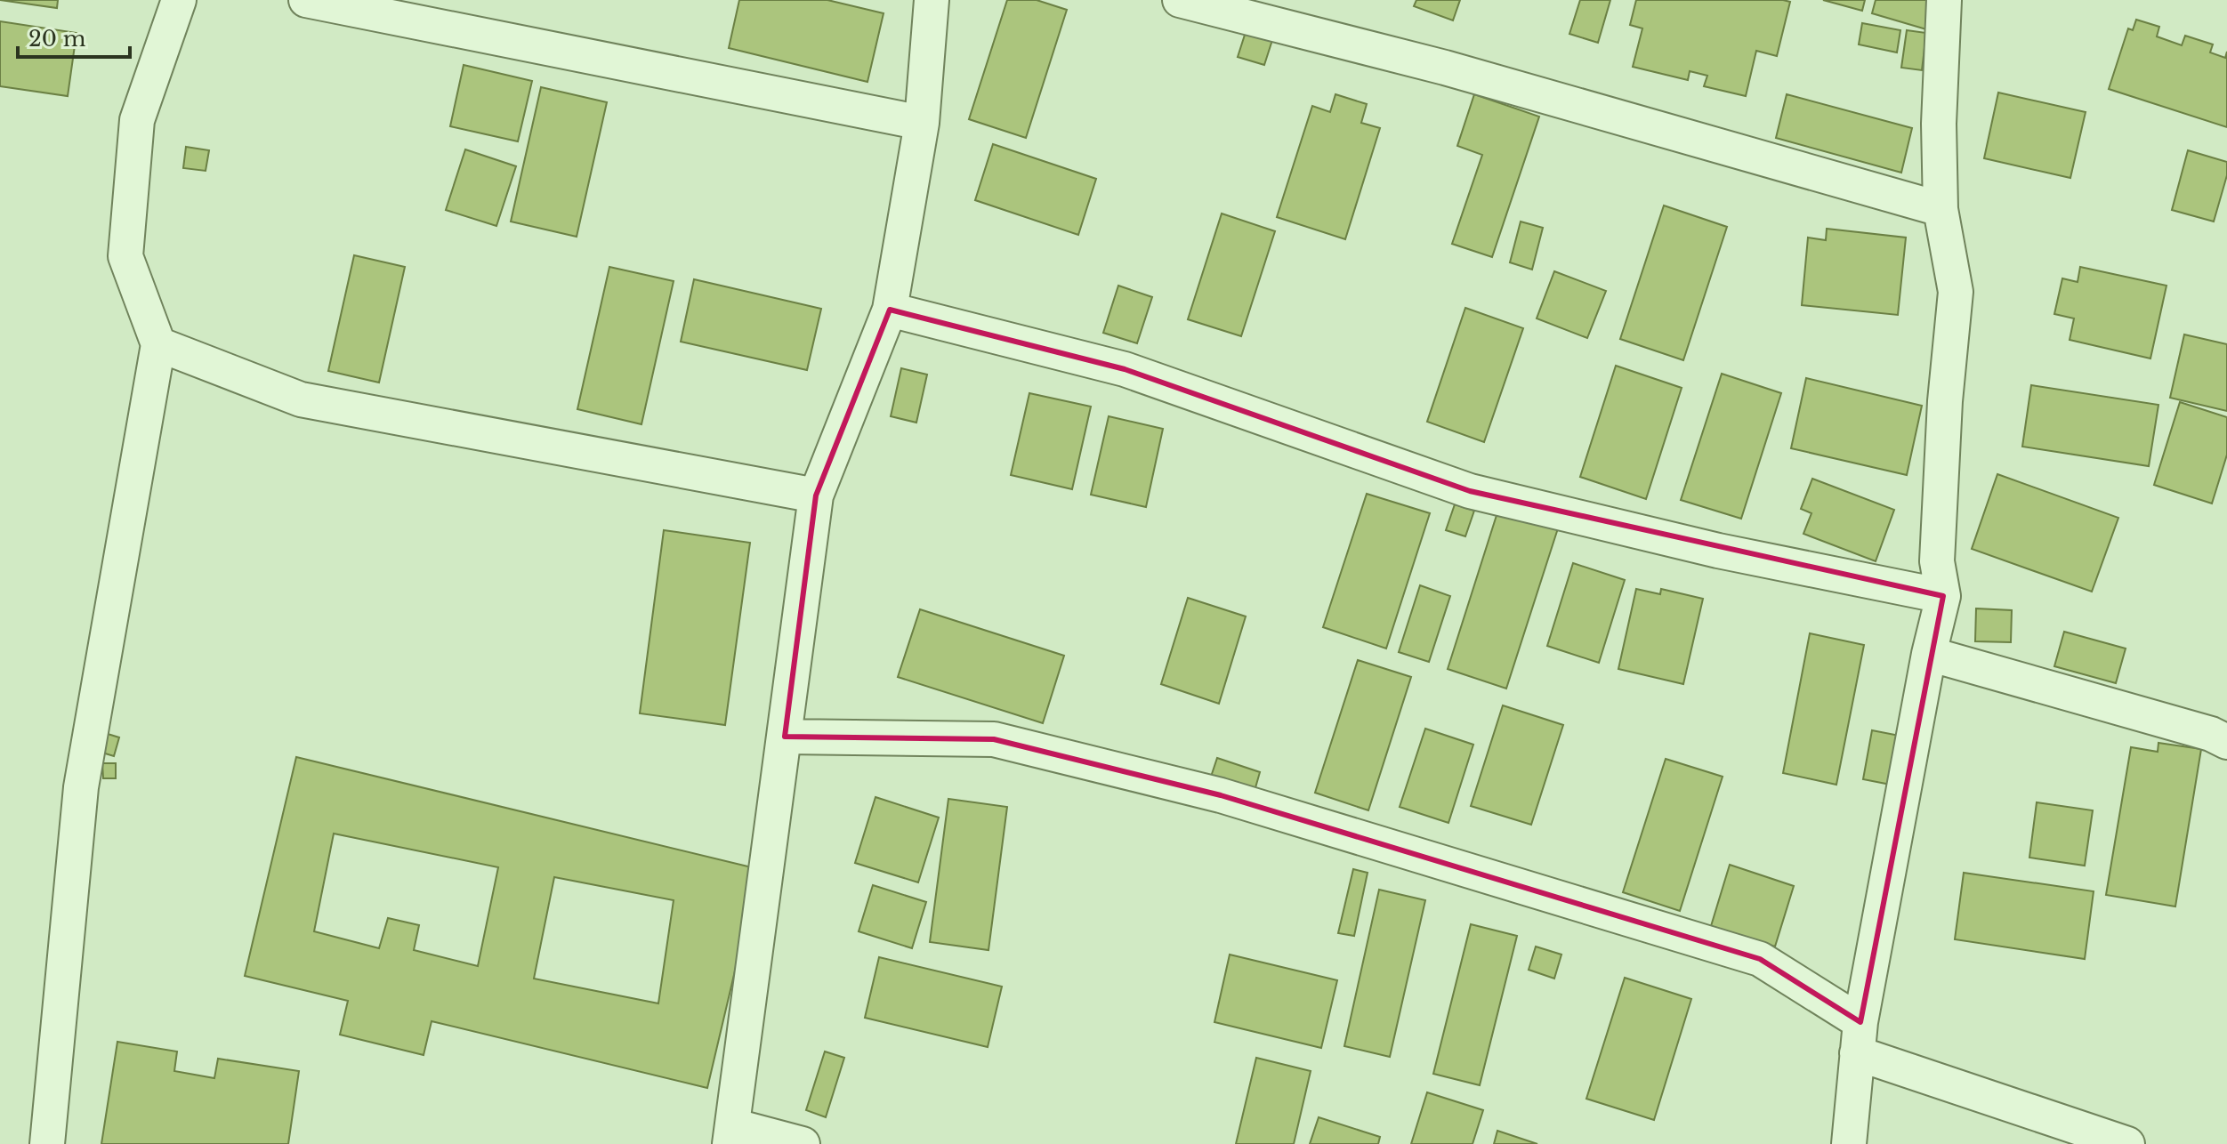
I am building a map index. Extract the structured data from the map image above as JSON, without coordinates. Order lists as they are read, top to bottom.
{
  "scale_bar": "20 m"
}
